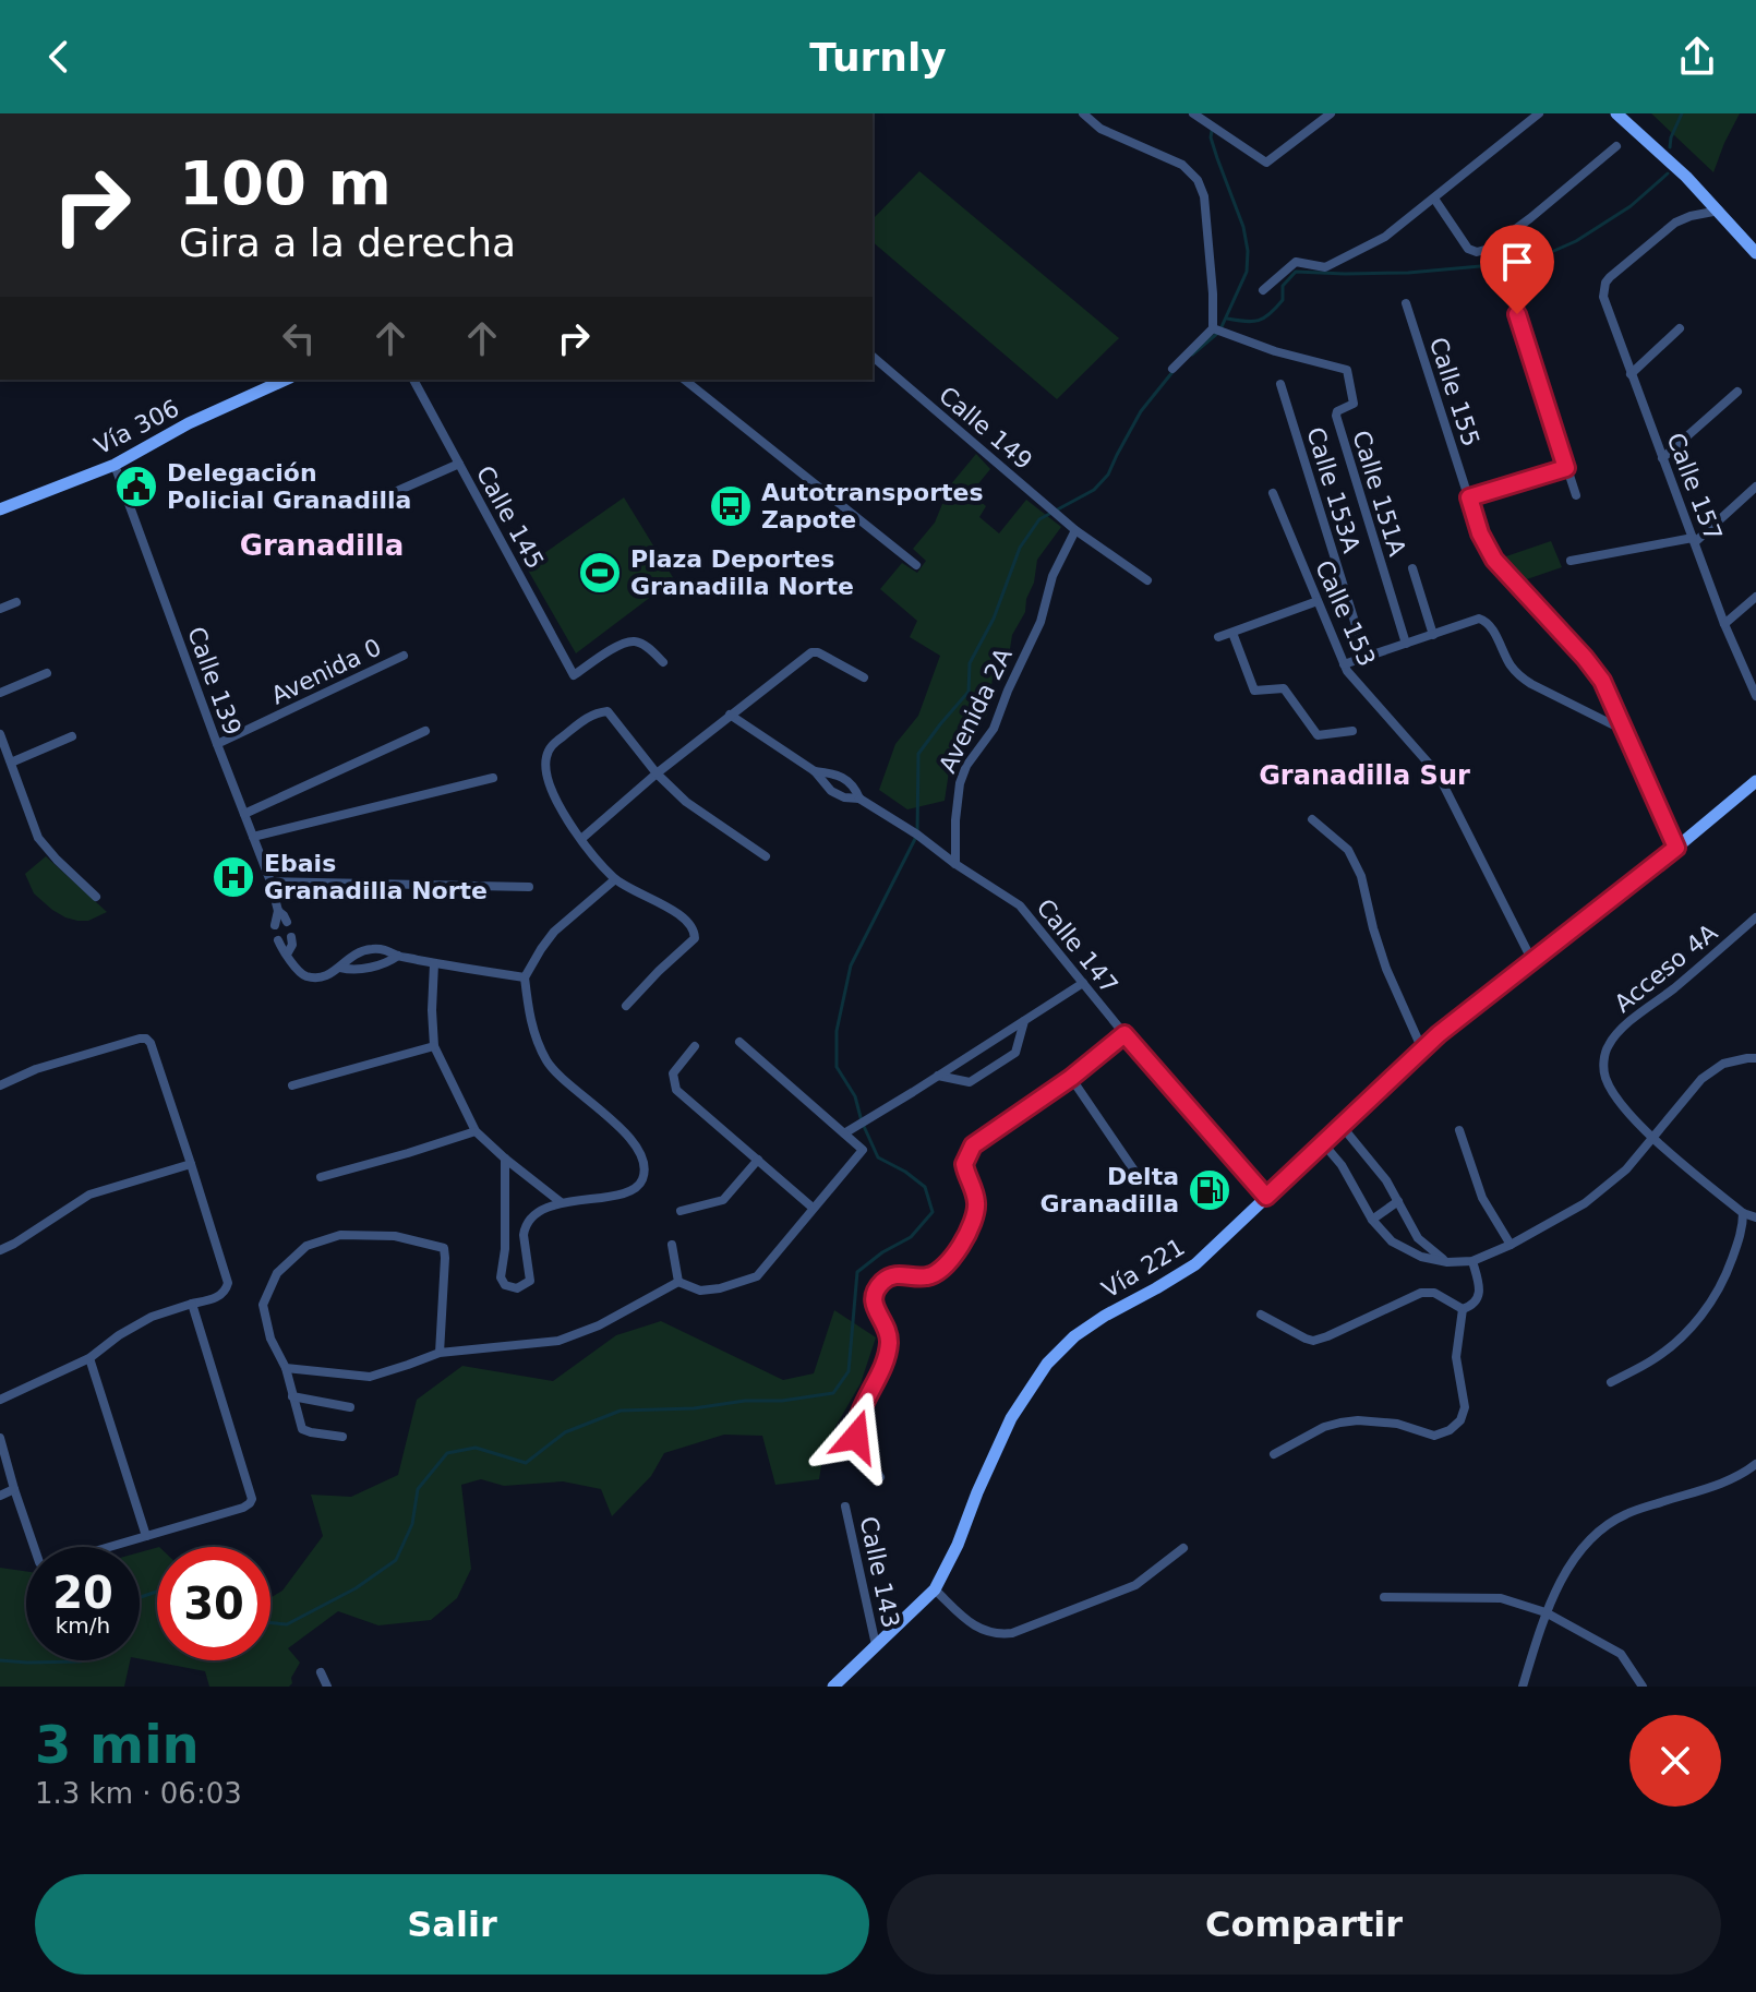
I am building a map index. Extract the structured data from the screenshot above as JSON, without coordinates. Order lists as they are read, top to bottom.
{
  "streets": {
    "main road": ["Vía 306", "Vía 221"],
    "street": [
      "Calle 155",
      "Calle 149",
      "Calle 157",
      "Calle 153A",
      "Calle 151A",
      "Calle 145",
      "Calle 153",
      "Avenida 0",
      "Calle 139",
      "Avenida 2A",
      "Calle 147",
      "Acceso 4A",
      "Calle 143"
    ]
  },
  "crossings": [
    ["Calle 155", "Vía 221"],
    ["Vía 306", "Calle 139"],
    ["Calle 149", "Avenida 2A"],
    ["Calle 153", "Vía 221"],
    ["Avenida 0", "Calle 139"],
    ["Avenida 2A", "Calle 147"],
    ["Calle 147", "Vía 221"],
    ["Vía 221", "Calle 143"]
  ],
  "districts": ["Granadilla", "Granadilla Sur"],
  "places": {
    "public building": ["Delegación Policial Granadilla"],
    "bus stop": ["Autotransportes Zapote"],
    "sports": ["Plaza Deportes Granadilla Norte"],
    "hospital": ["Ebais Granadilla Norte"],
    "fuel station": ["Delta Granadilla"]
  },
  "page": {
    "header": "Turnly",
    "turn": ["100 m", "Gira a la derecha"],
    "speed": "20 km/h",
    "limit": "30",
    "heading": ["3 min", "1.3 km · 06:03"],
    "buttons": ["Salir", "Compartir"]
  }
}
